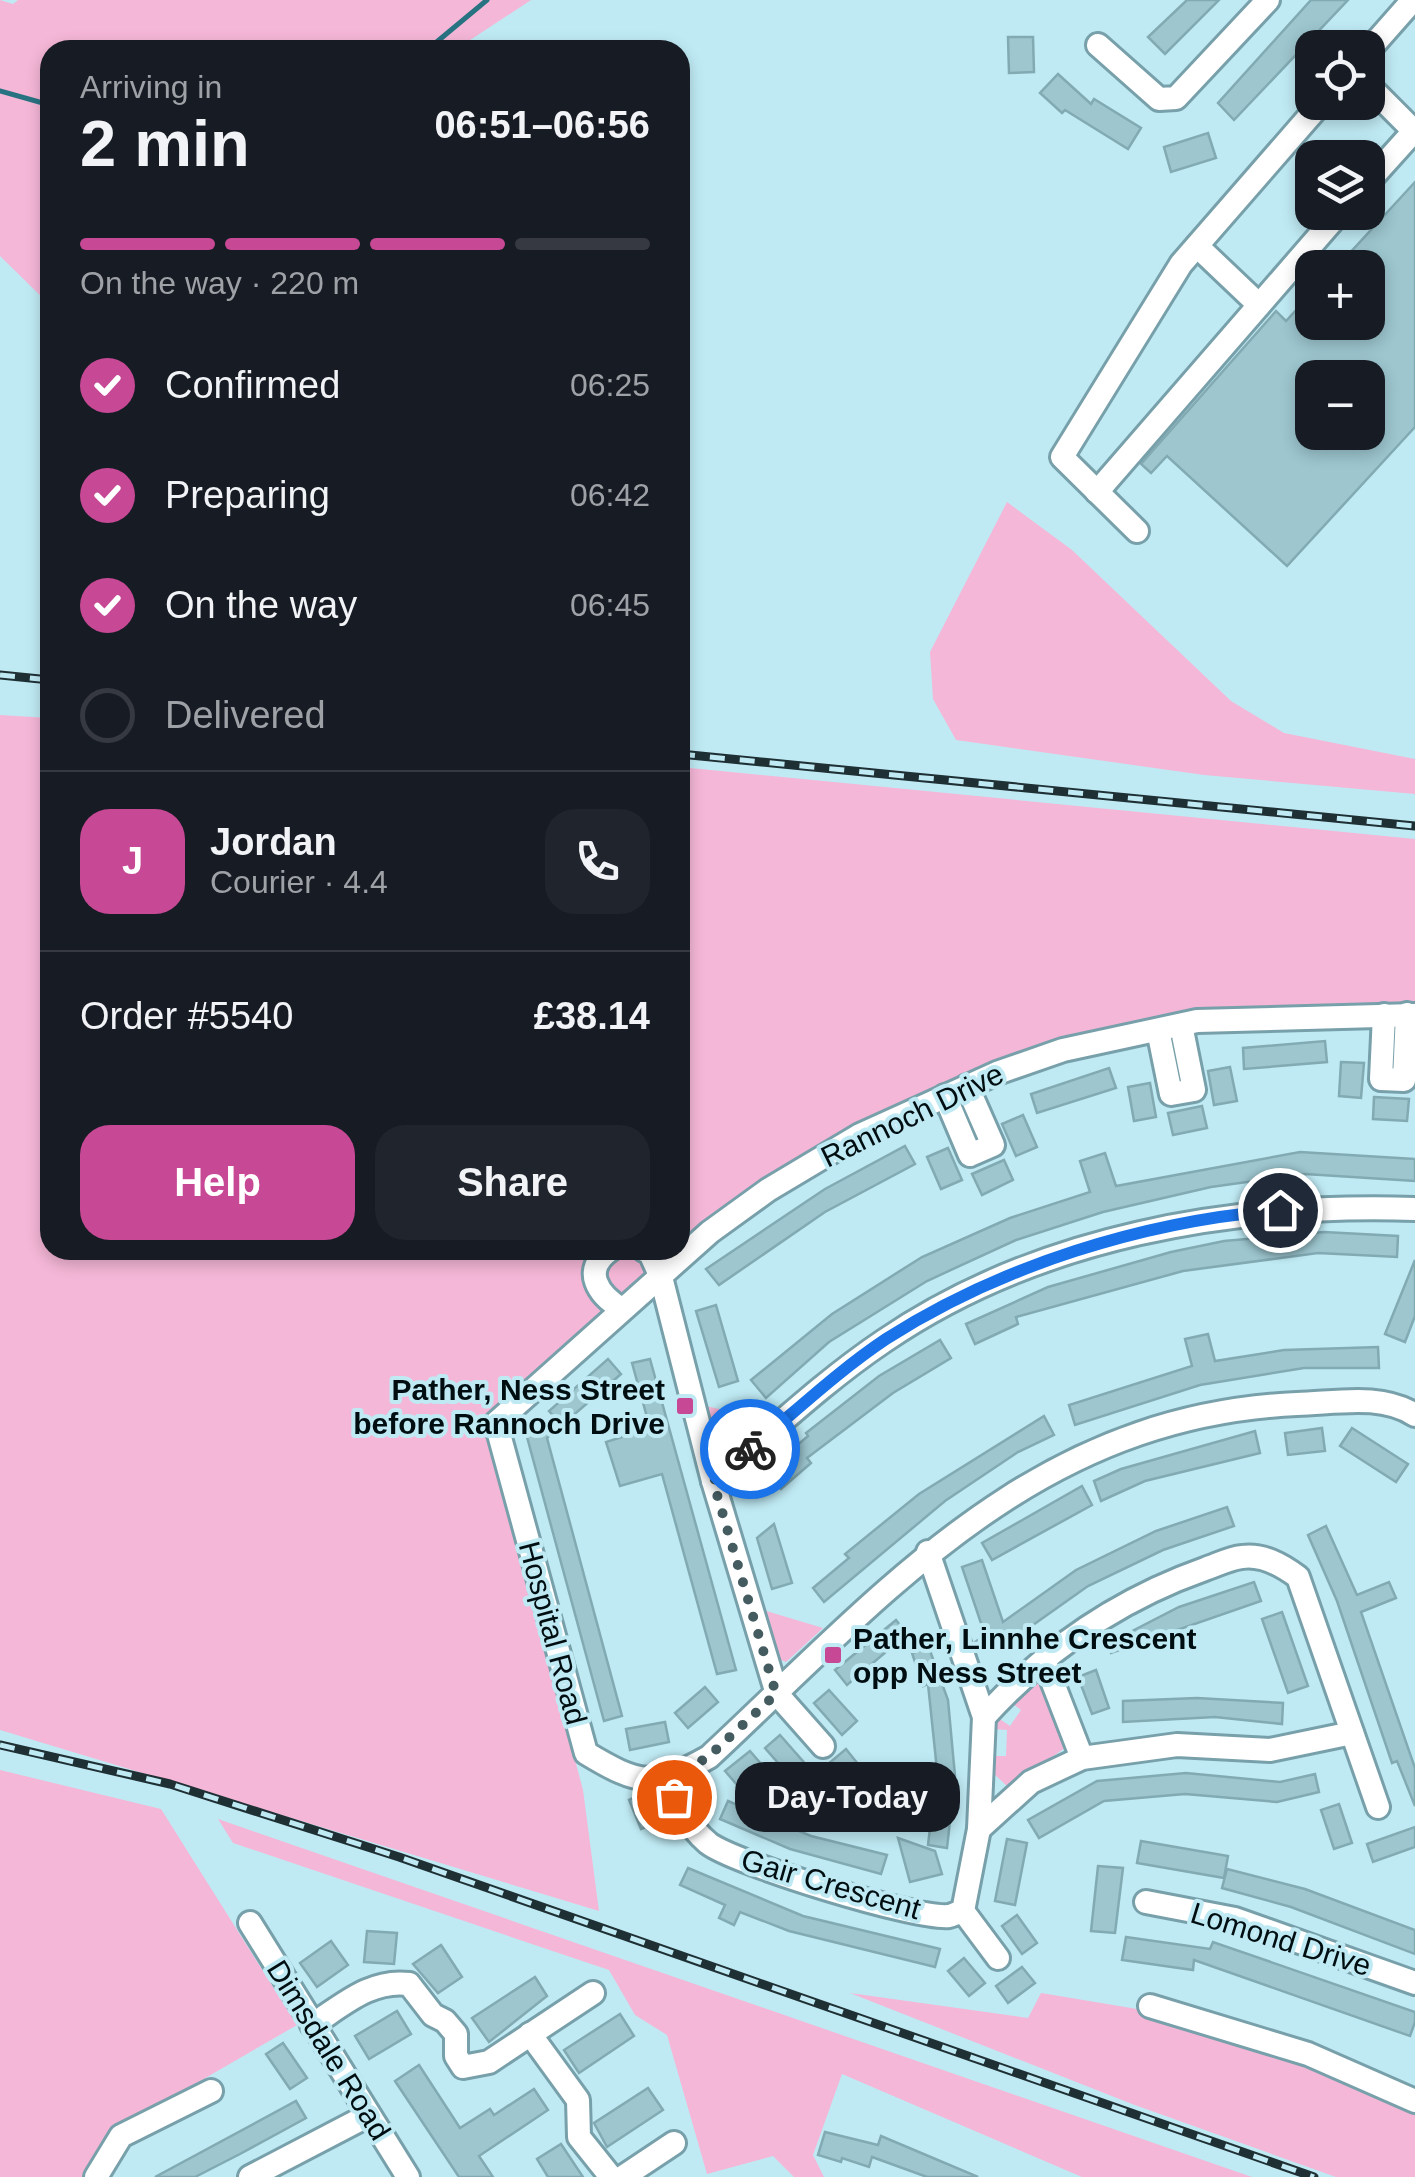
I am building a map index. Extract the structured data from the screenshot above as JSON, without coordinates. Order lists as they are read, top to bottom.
{
  "streets": {
    "street": [
      "Rannoch Drive",
      "Hospital Road",
      "Gair Crescent",
      "Lomond Drive",
      "Dimsdale Road"
    ]
  },
  "crossings": [
    ["Rannoch Drive", "Hospital Road"],
    ["Hospital Road", "Gair Crescent"]
  ],
  "places": {
    "transit": ["Pather, Ness Street before Rannoch Drive", "Pather, Linnhe Crescent opp Ness Street"],
    "other": ["Day-Today"]
  },
  "page": {
    "map_buttons": ["+", "−"],
    "heading": ["2 min", "Arriving in", "06:51–06:56"],
    "panel": [
      "Jordan",
      "Courier · 4.4",
      "Order #5540",
      "£38.14"
    ],
    "bar": "On the way · 220 m",
    "list": [
      ["Confirmed", "06:25"],
      ["Preparing", "06:42"],
      ["On the way", "06:45"],
      "Delivered"
    ],
    "round": "J",
    "buttons": ["Help", "Share"],
    "bubble": "Day-Today"
  }
}
